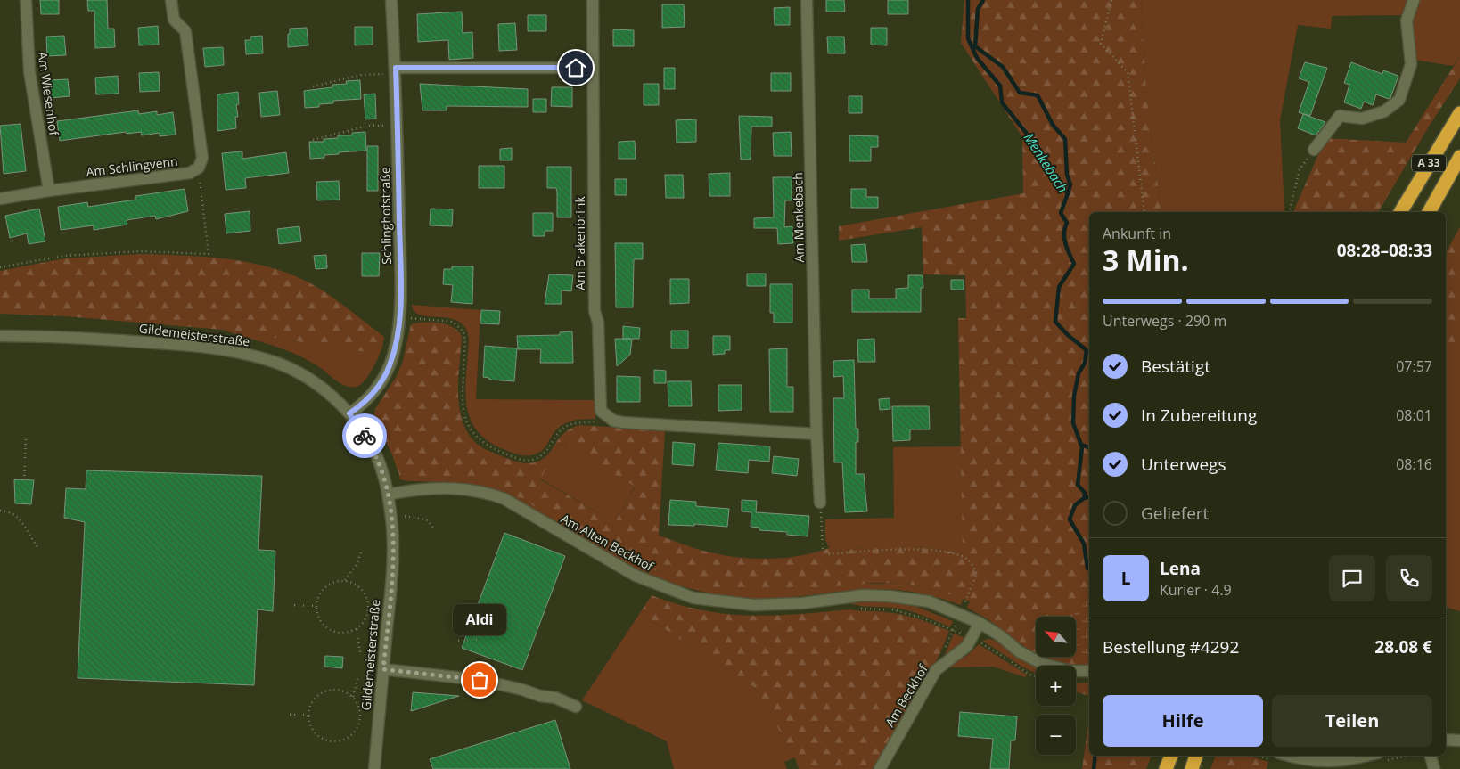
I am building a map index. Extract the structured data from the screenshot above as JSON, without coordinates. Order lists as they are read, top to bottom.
{
  "streets": {
    "highway": ["A 33"],
    "street": [
      "Am Wiesenhof",
      "Am Schlingvenn",
      "Schlinghofstraße",
      "Am Menkebach",
      "Am Brakenbrink",
      "Gildemeisterstraße",
      "Am Alten Beckhof",
      "Am Beckhof"
    ]
  },
  "crossings": [
    ["Am Wiesenhof", "Am Schlingvenn"],
    ["Schlinghofstraße", "Gildemeisterstraße"],
    ["Gildemeisterstraße", "Am Alten Beckhof"],
    ["Am Alten Beckhof", "Am Beckhof"]
  ],
  "water": ["Menkebach"],
  "places": ["Aldi"],
  "north": "top left",
  "page": {
    "heading": ["3 Min.", "Ankunft in", "08:28–08:33"],
    "panel": [
      "Lena",
      "Kurier · 4.9",
      "Bestellung #4292",
      "28.08 €"
    ],
    "bar": "Unterwegs · 290 m",
    "list": [
      ["Bestätigt", "07:57"],
      ["In Zubereitung", "08:01"],
      ["Unterwegs", "08:16"],
      "Geliefert"
    ],
    "round": "L",
    "bubble": "Aldi",
    "map_buttons": ["+", "−"],
    "buttons": ["Hilfe", "Teilen"]
  }
}
